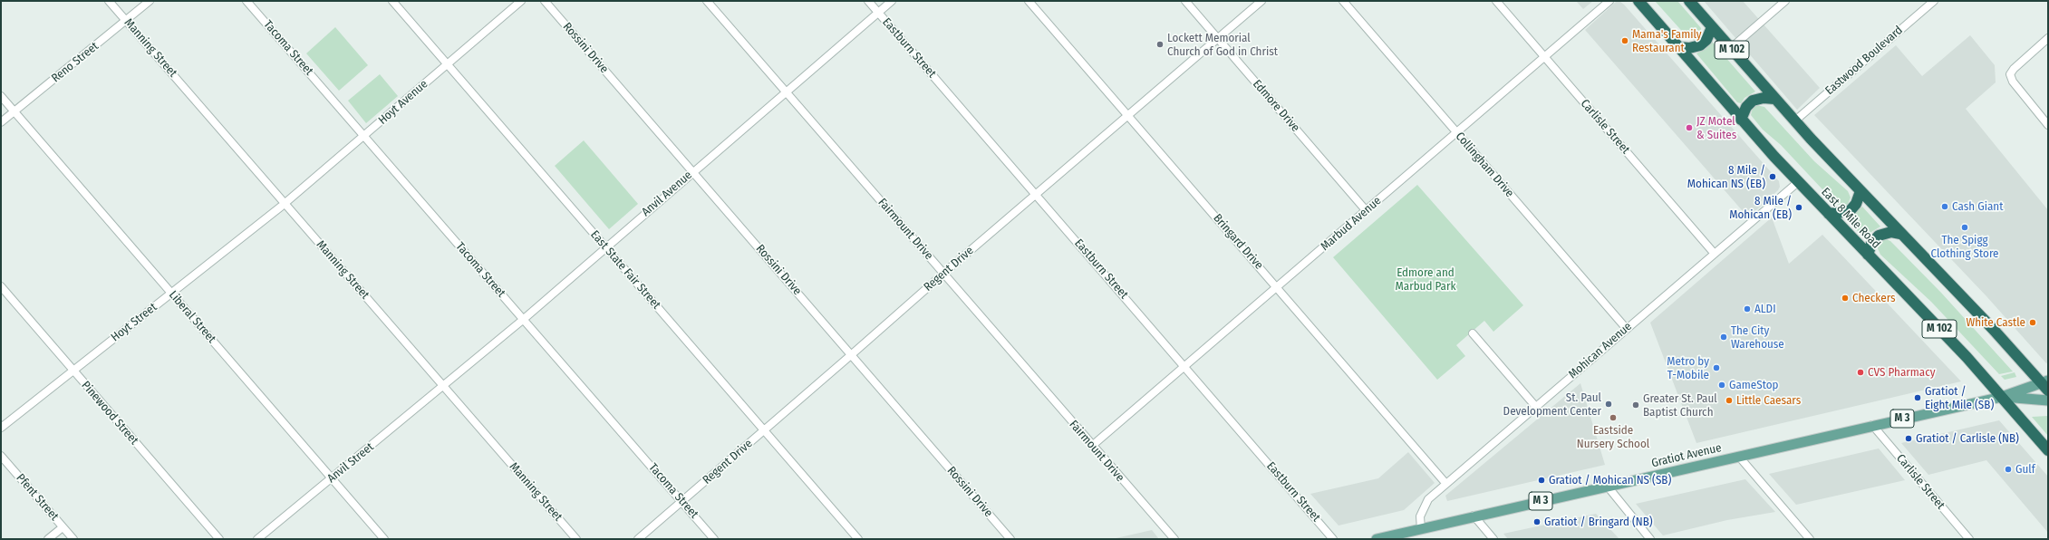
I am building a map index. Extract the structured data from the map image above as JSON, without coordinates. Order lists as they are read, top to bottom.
{
  "streets": {
    "highway": ["M 102", "East 8 Mile Road"],
    "main road": ["M 3", "Gratiot Avenue"],
    "street": [
      "Manning Street",
      "Tacoma Street",
      "Rossini Drive",
      "Eastburn Street",
      "Eastwood Boulevard",
      "Reno Street",
      "Hoyt Avenue",
      "Edmore Drive",
      "Carlisle Street",
      "Collingham Drive",
      "Anvil Avenue",
      "Marbud Avenue",
      "Fairmount Drive",
      "Bringard Drive",
      "Regent Drive",
      "East State Fair Street",
      "Liberal Street",
      "Hoyt Street",
      "Mohican Avenue",
      "Pinewood Street",
      "Anvil Street",
      "Pfent Street"
    ]
  },
  "crossings": [
    ["Manning Street", "Reno Street"],
    ["Manning Street", "Hoyt Avenue"],
    ["Manning Street", "Anvil Avenue"],
    ["Manning Street", "Hoyt Street"],
    ["Manning Street", "Anvil Street"],
    ["Tacoma Street", "Hoyt Avenue"],
    ["Tacoma Street", "Anvil Avenue"],
    ["Tacoma Street", "Regent Drive"],
    ["Rossini Drive", "Anvil Avenue"],
    ["Rossini Drive", "Regent Drive"],
    ["Eastburn Street", "Anvil Avenue"],
    ["Eastburn Street", "Marbud Avenue"],
    ["Eastburn Street", "Regent Drive"],
    ["M 102", "Eastwood Boulevard"],
    ["M 102", "Gratiot Avenue"],
    ["Reno Street", "Liberal Street"],
    ["Hoyt Avenue", "East State Fair Street"],
    ["Hoyt Avenue", "Hoyt Street"],
    ["Edmore Drive", "Marbud Avenue"],
    ["Edmore Drive", "Regent Drive"],
    ["Carlisle Street", "Marbud Avenue"],
    ["Carlisle Street", "Mohican Avenue"],
    ["Carlisle Street", "Gratiot Avenue"],
    ["Collingham Drive", "Marbud Avenue"],
    ["Collingham Drive", "Mohican Avenue"],
    ["Anvil Avenue", "Fairmount Drive"],
    ["Anvil Avenue", "East State Fair Street"],
    ["Anvil Avenue", "Anvil Street"],
    ["East 8 Mile Road", "Mohican Avenue"],
    ["East 8 Mile Road", "Gratiot Avenue"],
    ["Marbud Avenue", "Fairmount Drive"],
    ["Marbud Avenue", "Bringard Drive"],
    ["Fairmount Drive", "Regent Drive"],
    ["Bringard Drive", "Regent Drive"],
    ["Bringard Drive", "Mohican Avenue"],
    ["Regent Drive", "East State Fair Street"],
    ["Liberal Street", "Hoyt Street"],
    ["Liberal Street", "Anvil Street"],
    ["Hoyt Street", "Pinewood Street"],
    ["Mohican Avenue", "Gratiot Avenue"]
  ],
  "parks": ["Edmore and Marbud Park"],
  "places": [
    "Mama's Family Restaurant",
    "Lockett Memorial Church of God in Christ",
    "JZ Motel & Suites",
    "8 Mile / Mohican NS (EB)",
    "Cash Giant",
    "8 Mile / Mohican (EB)",
    "The Spigg Clothing Store",
    "Checkers",
    "ALDI",
    "White Castle",
    "The City Warehouse",
    "Metro by T-Mobile",
    "CVS Pharmacy",
    "GameStop",
    "Gratiot / Eight Mile (SB)",
    "Little Caesars",
    "St. Paul Development Center",
    "Greater St. Paul Baptist Church",
    "Eastside Nursery School",
    "Gratiot / Carlisle (NB)",
    "Gulf",
    "Gratiot / Mohican NS (SB)",
    "Gratiot / Bringard (NB)"
  ]
}
